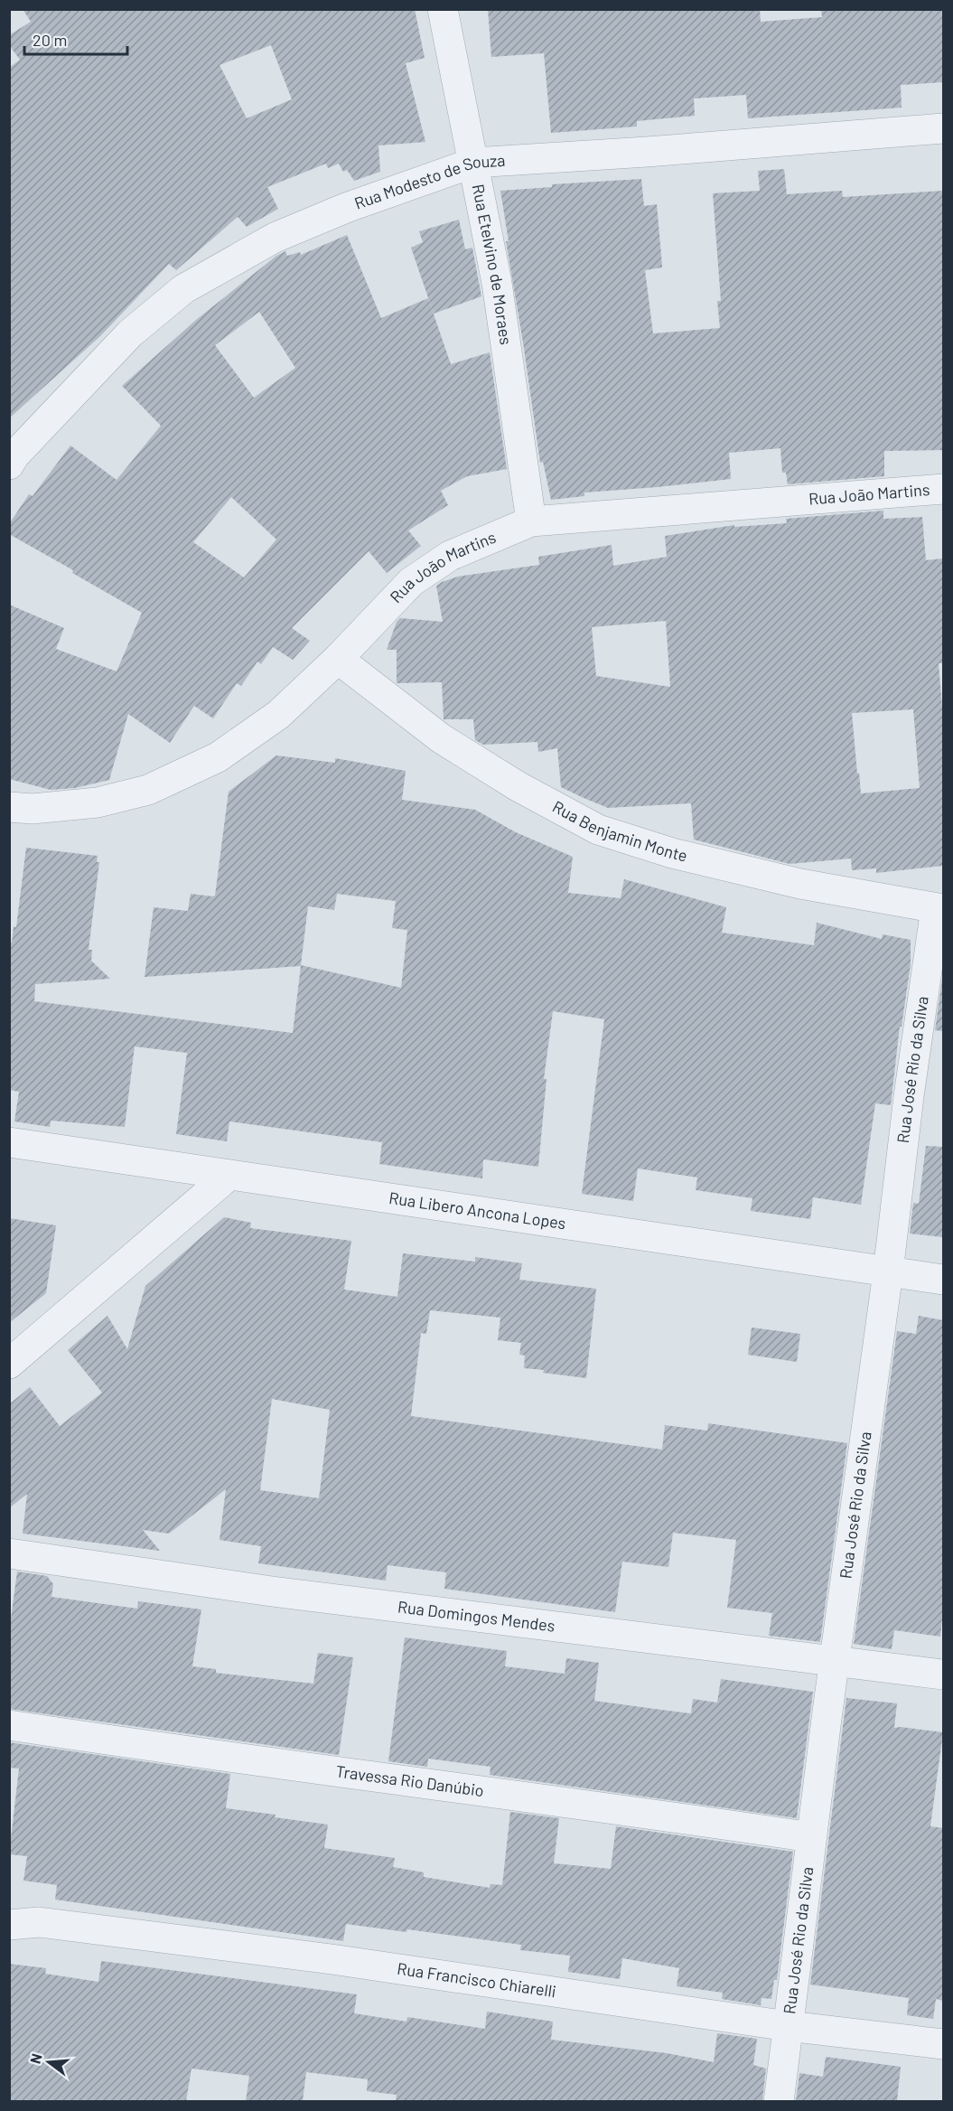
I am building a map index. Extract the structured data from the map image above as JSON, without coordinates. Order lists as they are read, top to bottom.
{
  "streets": {
    "street": [
      "Rua Modesto de Souza",
      "Rua Etelvino de Moraes",
      "Rua João Martins",
      "Rua Benjamin Monte",
      "Rua José Rio da Silva",
      "Rua Libero Ancona Lopes",
      "Rua Domingos Mendes",
      "Travessa Rio Danúbio",
      "Rua Francisco Chiarelli"
    ]
  },
  "crossings": [
    ["Rua Modesto de Souza", "Rua Etelvino de Moraes"],
    ["Rua Etelvino de Moraes", "Rua João Martins"],
    ["Rua João Martins", "Rua Benjamin Monte"],
    ["Rua Benjamin Monte", "Rua José Rio da Silva"],
    ["Rua José Rio da Silva", "Rua Libero Ancona Lopes"],
    ["Rua José Rio da Silva", "Rua Domingos Mendes"],
    ["Rua José Rio da Silva", "Travessa Rio Danúbio"],
    ["Rua José Rio da Silva", "Rua Francisco Chiarelli"]
  ],
  "scale_bar": "20 m",
  "north": "left"
}
